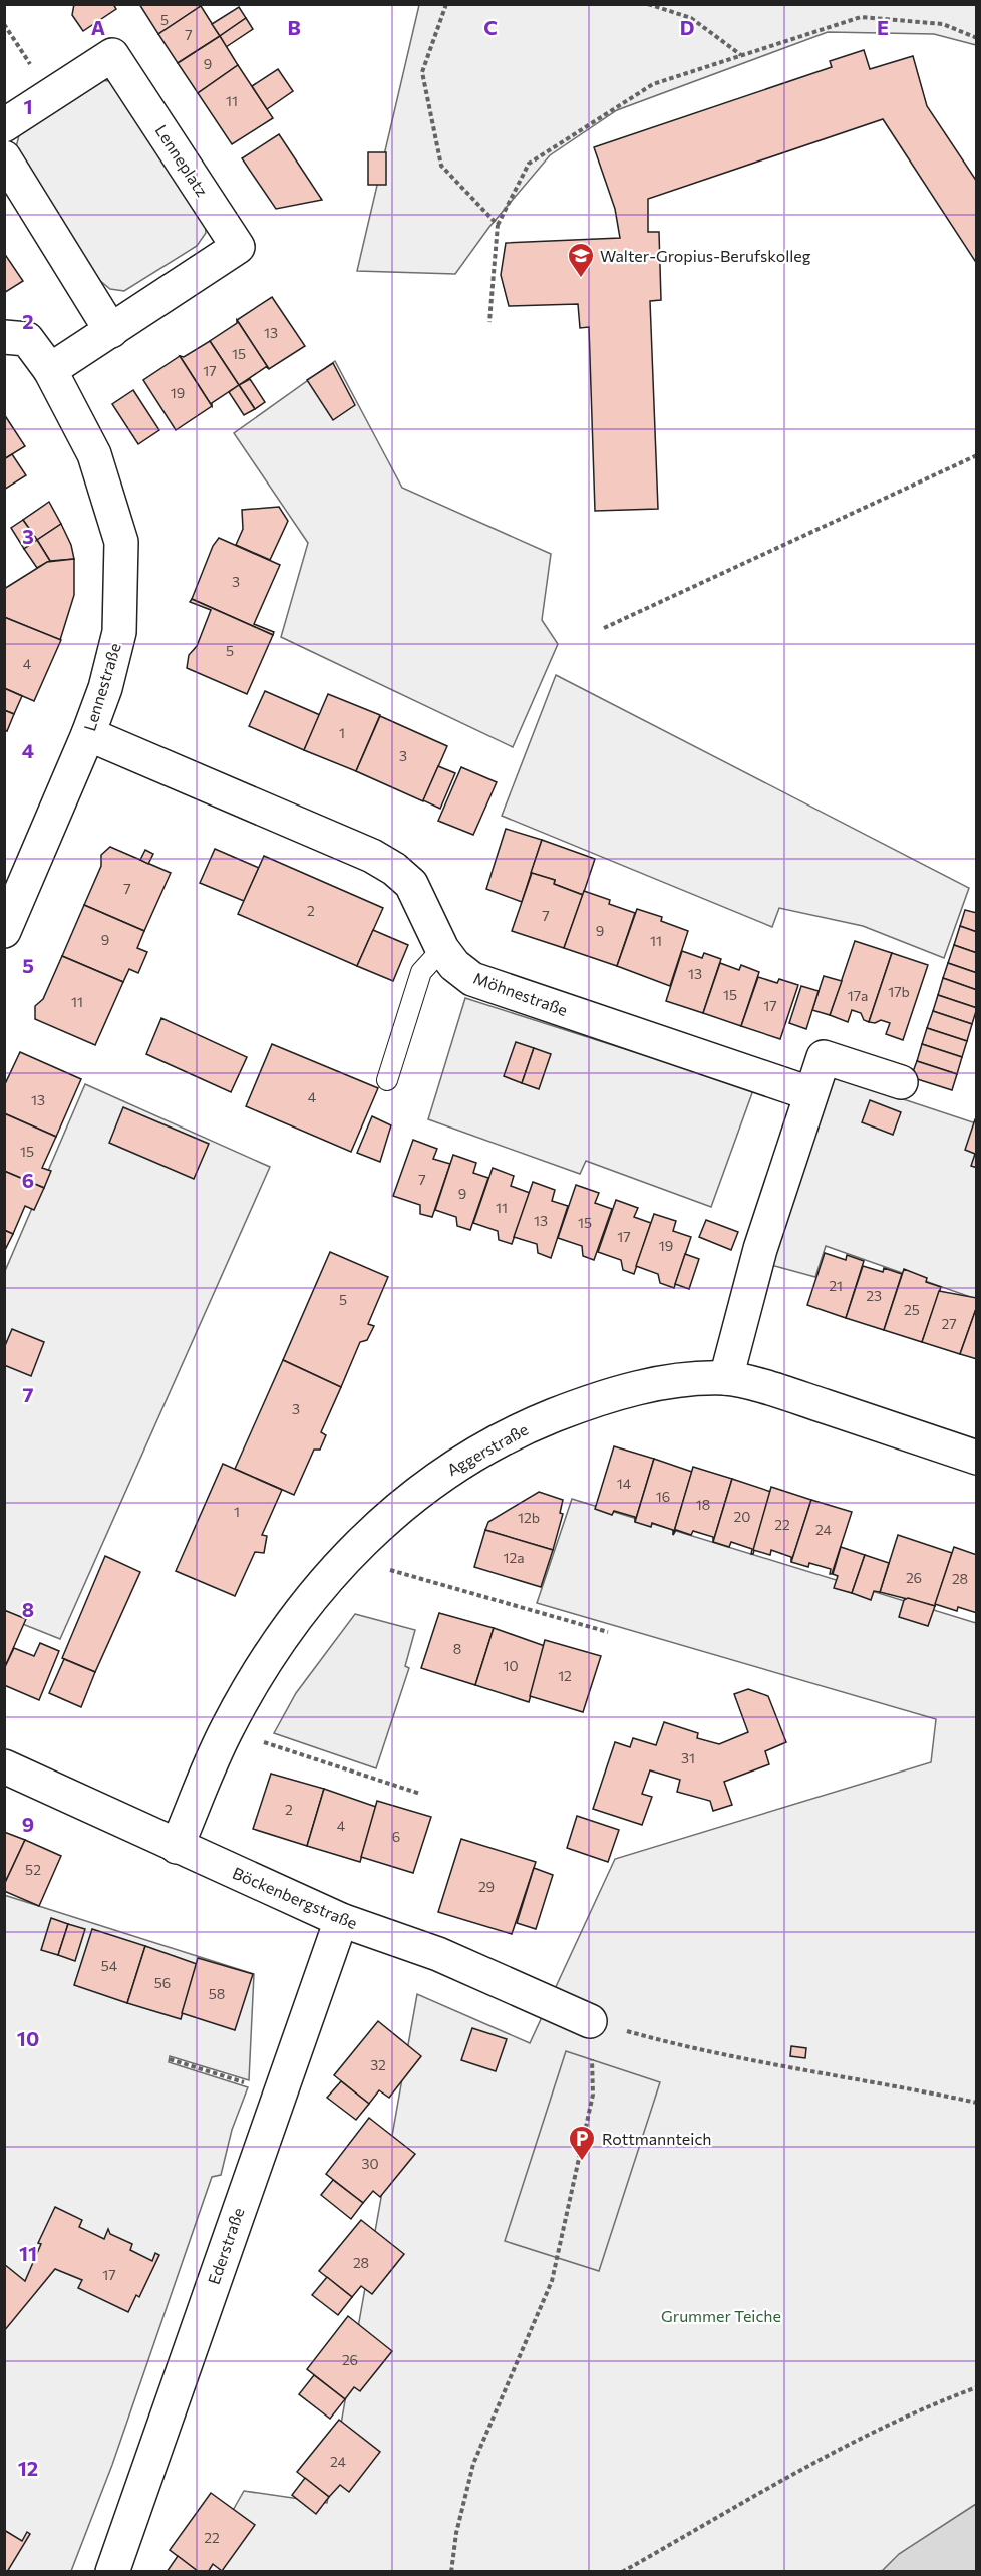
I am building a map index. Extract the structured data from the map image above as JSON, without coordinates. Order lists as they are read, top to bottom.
{
  "streets": {
    "street": [
      "Lenneplatz",
      "Lennestraße",
      "Möhnestraße",
      "Aggerstraße",
      "Böckenbergstraße",
      "Ederstraße"
    ]
  },
  "crossings": [
    ["Lenneplatz", "Lennestraße"],
    ["Lennestraße", "Möhnestraße"],
    ["Aggerstraße", "Böckenbergstraße"],
    ["Böckenbergstraße", "Ederstraße"]
  ],
  "parks": ["Grummer Teiche"],
  "places": {
    "school or university": ["Walter-Gropius-Berufskolleg"],
    "parking": ["Rottmannteich"]
  },
  "house_numbers": [
    "5",
    "7",
    "9",
    "11",
    "13",
    "15",
    "17",
    "19",
    "3",
    "5",
    "4",
    "1",
    "3",
    "7",
    "2",
    "7",
    "9",
    "9",
    "11",
    "13",
    "17b",
    "15",
    "17a",
    "11",
    "17",
    "4",
    "13",
    "15",
    "7",
    "9",
    "11",
    "13",
    "15",
    "17",
    "19",
    "21",
    "23",
    "5",
    "25",
    "27",
    "3",
    "14",
    "16",
    "18",
    "1",
    "20",
    "12b",
    "22",
    "24",
    "12a",
    "26",
    "28",
    "8",
    "10",
    "12",
    "31",
    "2",
    "4",
    "6",
    "52",
    "29",
    "54",
    "56",
    "58",
    "32",
    "30",
    "28",
    "17",
    "26",
    "24",
    "22"
  ],
  "grid": {
    "columns": [
      "A",
      "B",
      "C",
      "D",
      "E"
    ],
    "rows": [
      "1",
      "2",
      "3",
      "4",
      "5",
      "6",
      "7",
      "8",
      "9",
      "10",
      "11",
      "12"
    ]
  }
}
